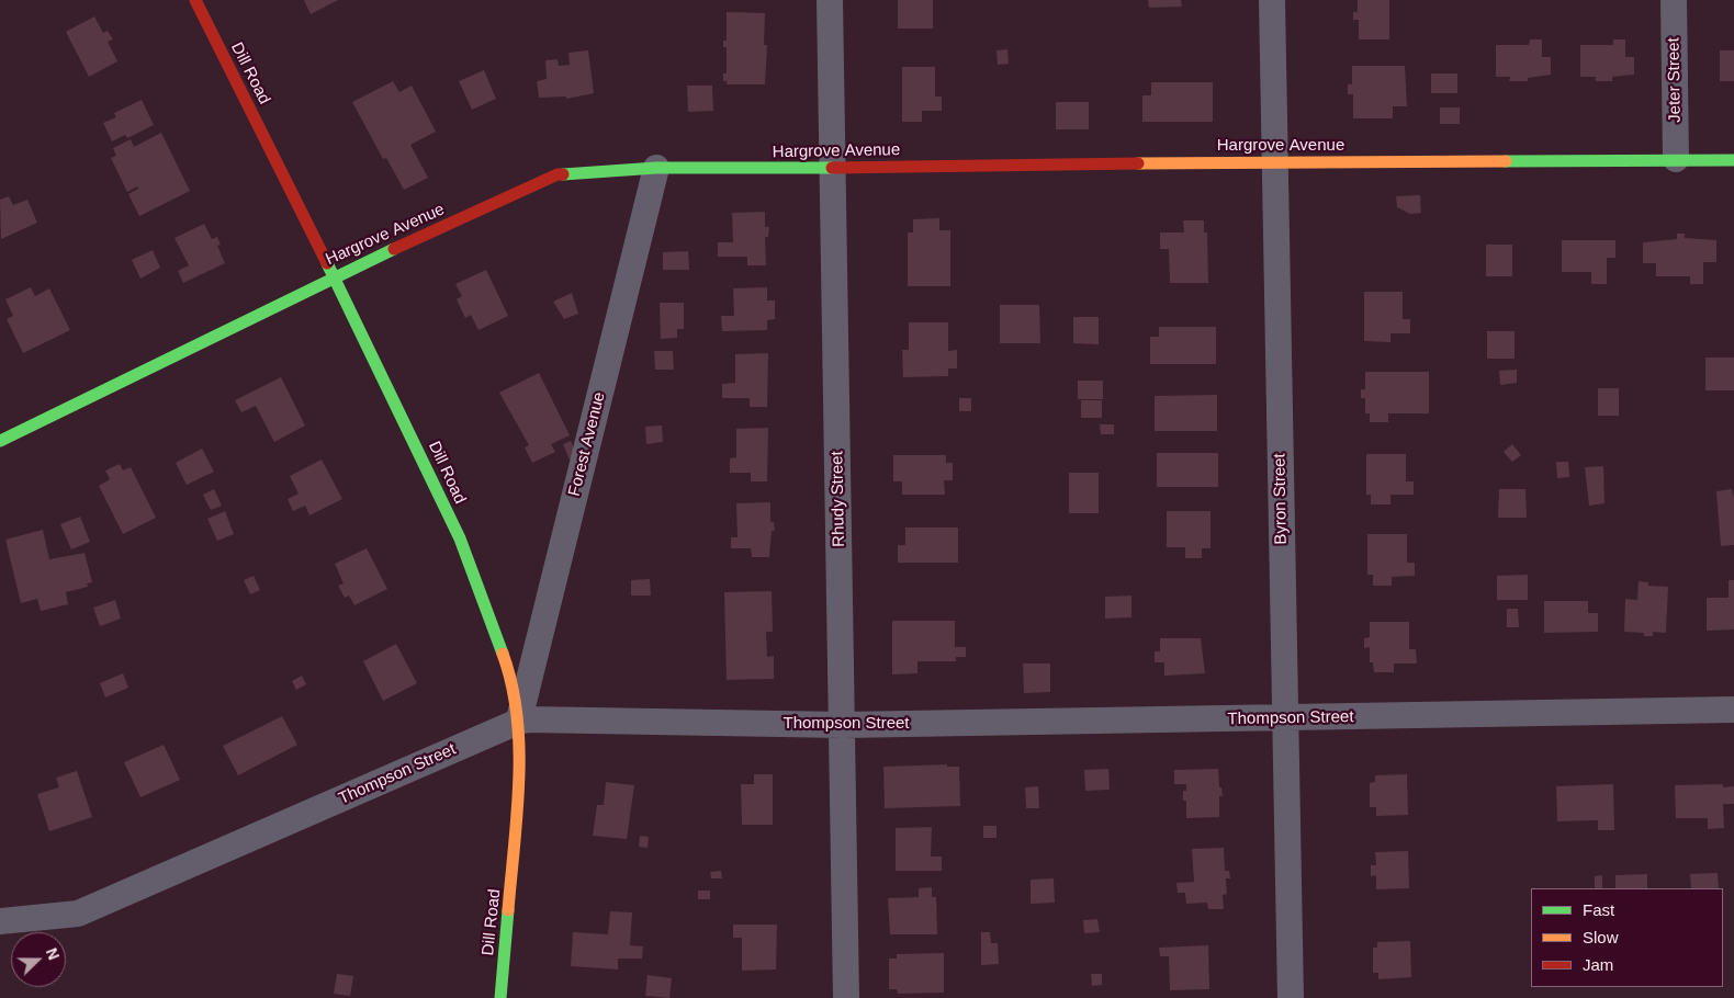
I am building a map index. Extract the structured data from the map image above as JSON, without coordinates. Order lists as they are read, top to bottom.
{
  "streets": {
    "street": [
      "Dill Road",
      "Jeter Street",
      "Hargrove Avenue",
      "Forest Avenue",
      "Rhudy Street",
      "Byron Street",
      "Thompson Street"
    ]
  },
  "crossings": [
    ["Dill Road", "Hargrove Avenue"],
    ["Dill Road", "Forest Avenue"],
    ["Dill Road", "Thompson Street"],
    ["Jeter Street", "Hargrove Avenue"],
    ["Hargrove Avenue", "Forest Avenue"],
    ["Hargrove Avenue", "Rhudy Street"],
    ["Hargrove Avenue", "Byron Street"],
    ["Forest Avenue", "Thompson Street"],
    ["Rhudy Street", "Thompson Street"],
    ["Byron Street", "Thompson Street"]
  ],
  "legend": ["Fast", "Slow", "Jam"],
  "north": "right"
}
